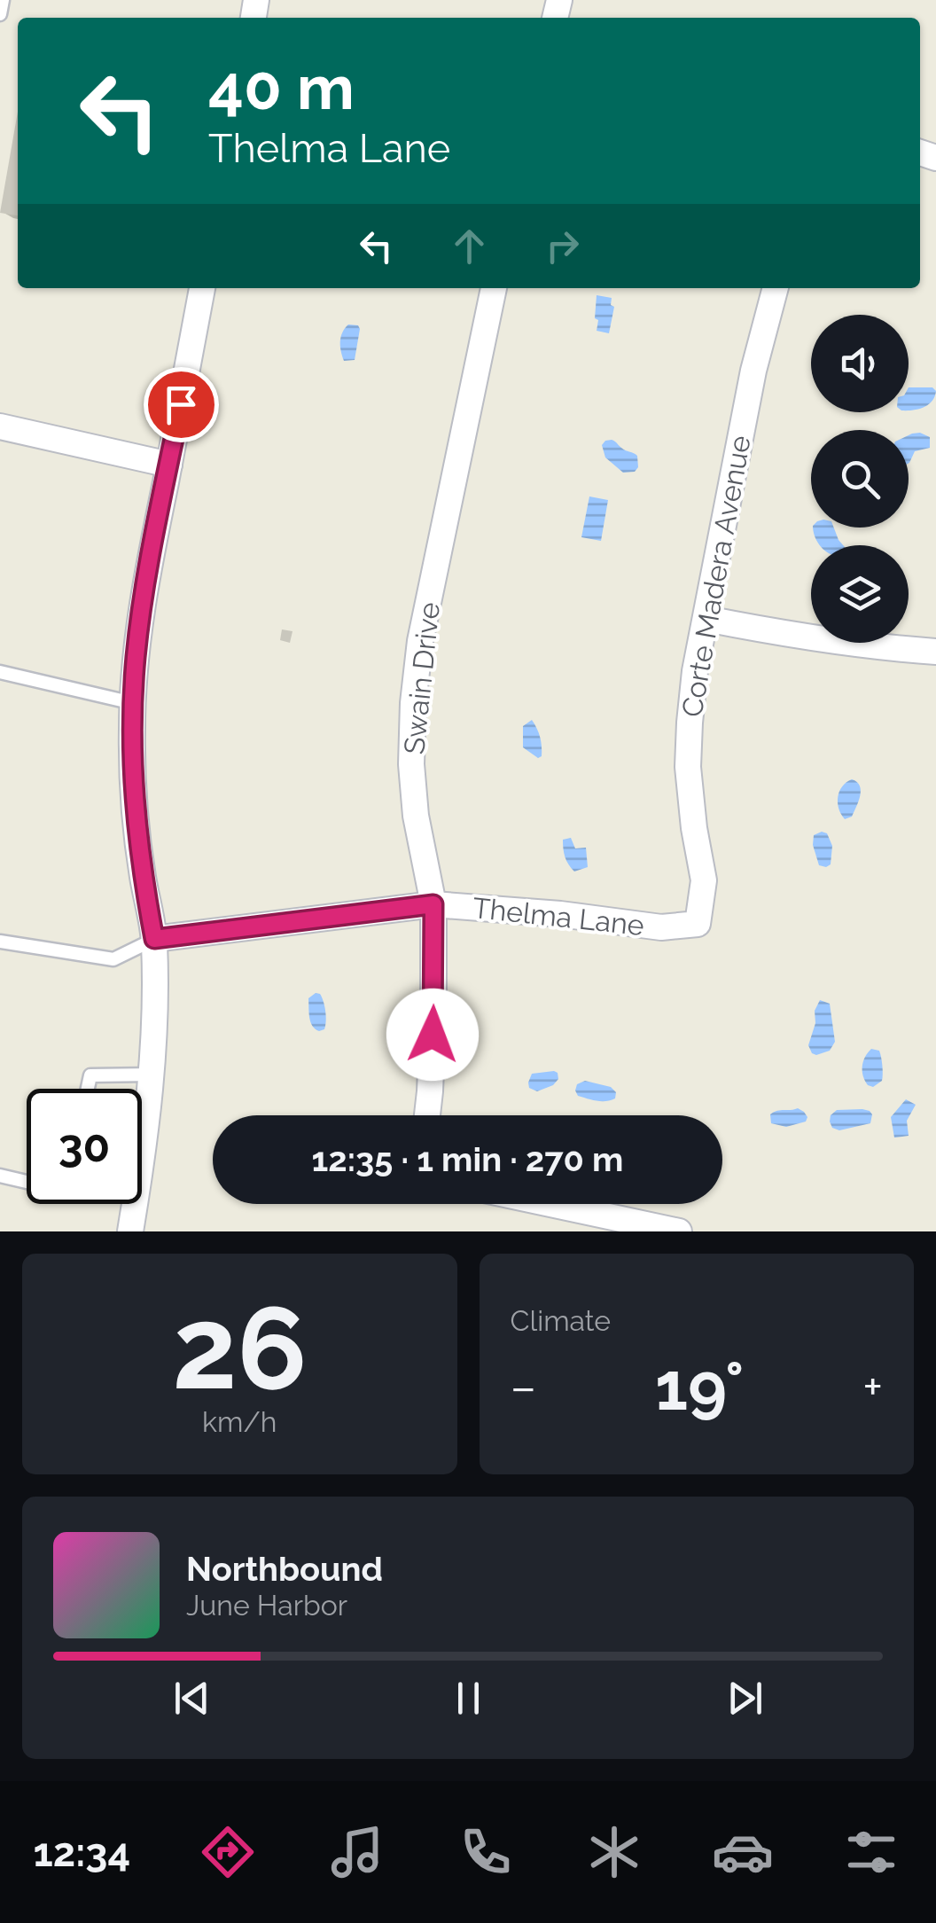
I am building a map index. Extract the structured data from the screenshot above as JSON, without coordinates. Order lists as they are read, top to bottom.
{
  "streets": {
    "street": ["Corte Madera Avenue", "Swain Drive", "Thelma Lane"]
  },
  "crossings": [
    ["Corte Madera Avenue", "Thelma Lane"],
    ["Swain Drive", "Thelma Lane"]
  ],
  "page": {
    "turn": ["40 m", "Thelma Lane"],
    "limit": "30",
    "trip": "12:35 · 1 min · 270 m",
    "tile": [
      ["26", "km/h"],
      "Climate"
    ],
    "heat": ["−", "19°", "+"],
    "song": ["Northbound", "June Harbor"],
    "tabs": "12:34"
  }
}
